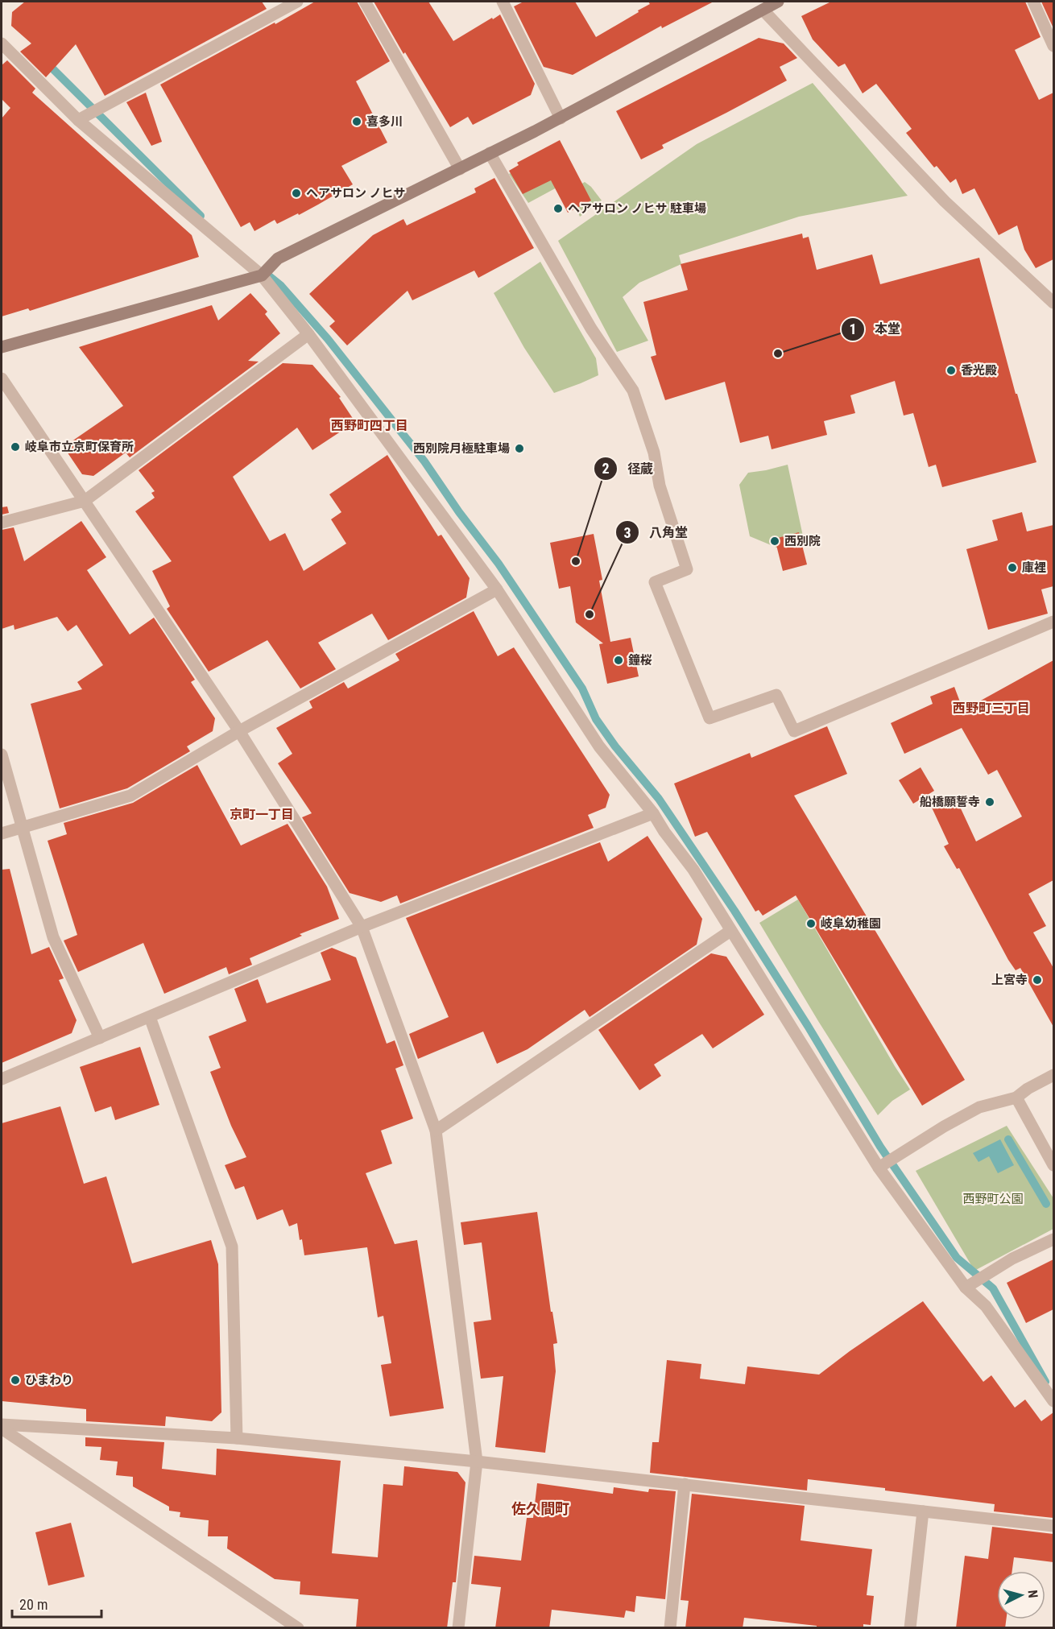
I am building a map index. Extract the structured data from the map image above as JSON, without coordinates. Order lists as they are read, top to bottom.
{
  "districts": [
    "西野町四丁目",
    "西野町三丁目",
    "京町一丁目",
    "佐久間町"
  ],
  "parks": ["西野町公園"],
  "places": [
    "喜多川",
    "ヘアサロン ノヒサ",
    "ヘアサロン ノヒサ 駐車場",
    "本堂",
    "香光殿",
    "岐阜市立京町保育所",
    "西別院月極駐車場",
    "西別院",
    "径蔵",
    "庫裡",
    "八角堂",
    "鐘桜",
    "船橋願誓寺",
    "岐阜幼稚園",
    "上宮寺",
    "ひまわり"
  ],
  "scale_bar": "20 m",
  "north": "right"
}
